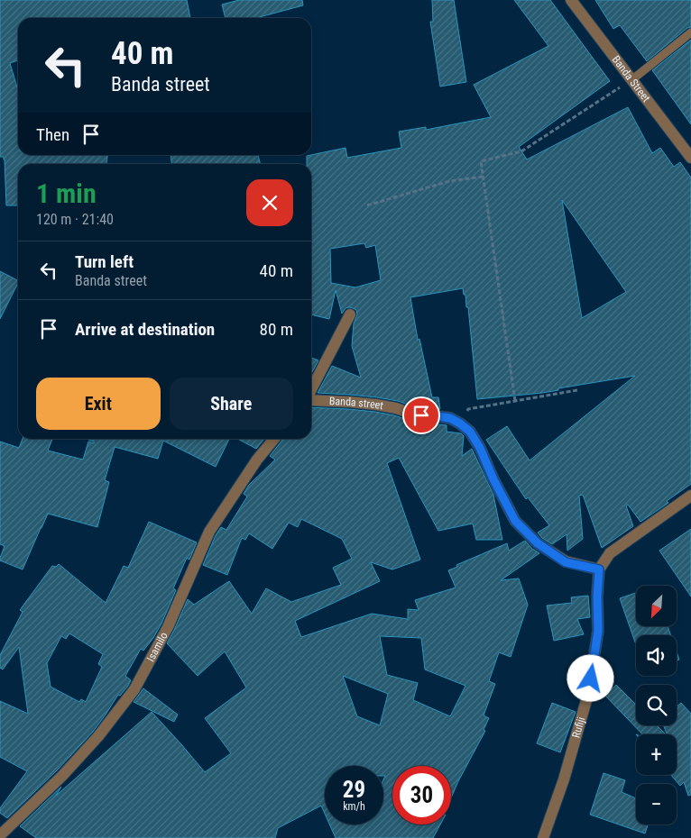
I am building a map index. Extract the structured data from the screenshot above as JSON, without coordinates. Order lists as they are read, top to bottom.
{
  "streets": {
    "street": [
      "Banda Street",
      "Banda street",
      "Isamilo",
      "Rufiji"
    ]
  },
  "crossings": [
    ["Banda street", "Rufiji"]
  ],
  "north": "bottom left",
  "page": {
    "turn": ["40 m", "Banda street"],
    "then": "Then",
    "heading": ["1 min", "120 m · 21:40"],
    "list": [
      {
        "name": "Turn left",
        "note": "Banda street",
        "value": "40 m"
      },
      {
        "name": "Arrive at destination",
        "value": "80 m"
      }
    ],
    "buttons": ["Exit", "Share"],
    "map_buttons": ["+", "−"],
    "speed": "29 km/h",
    "limit": "30"
  }
}
